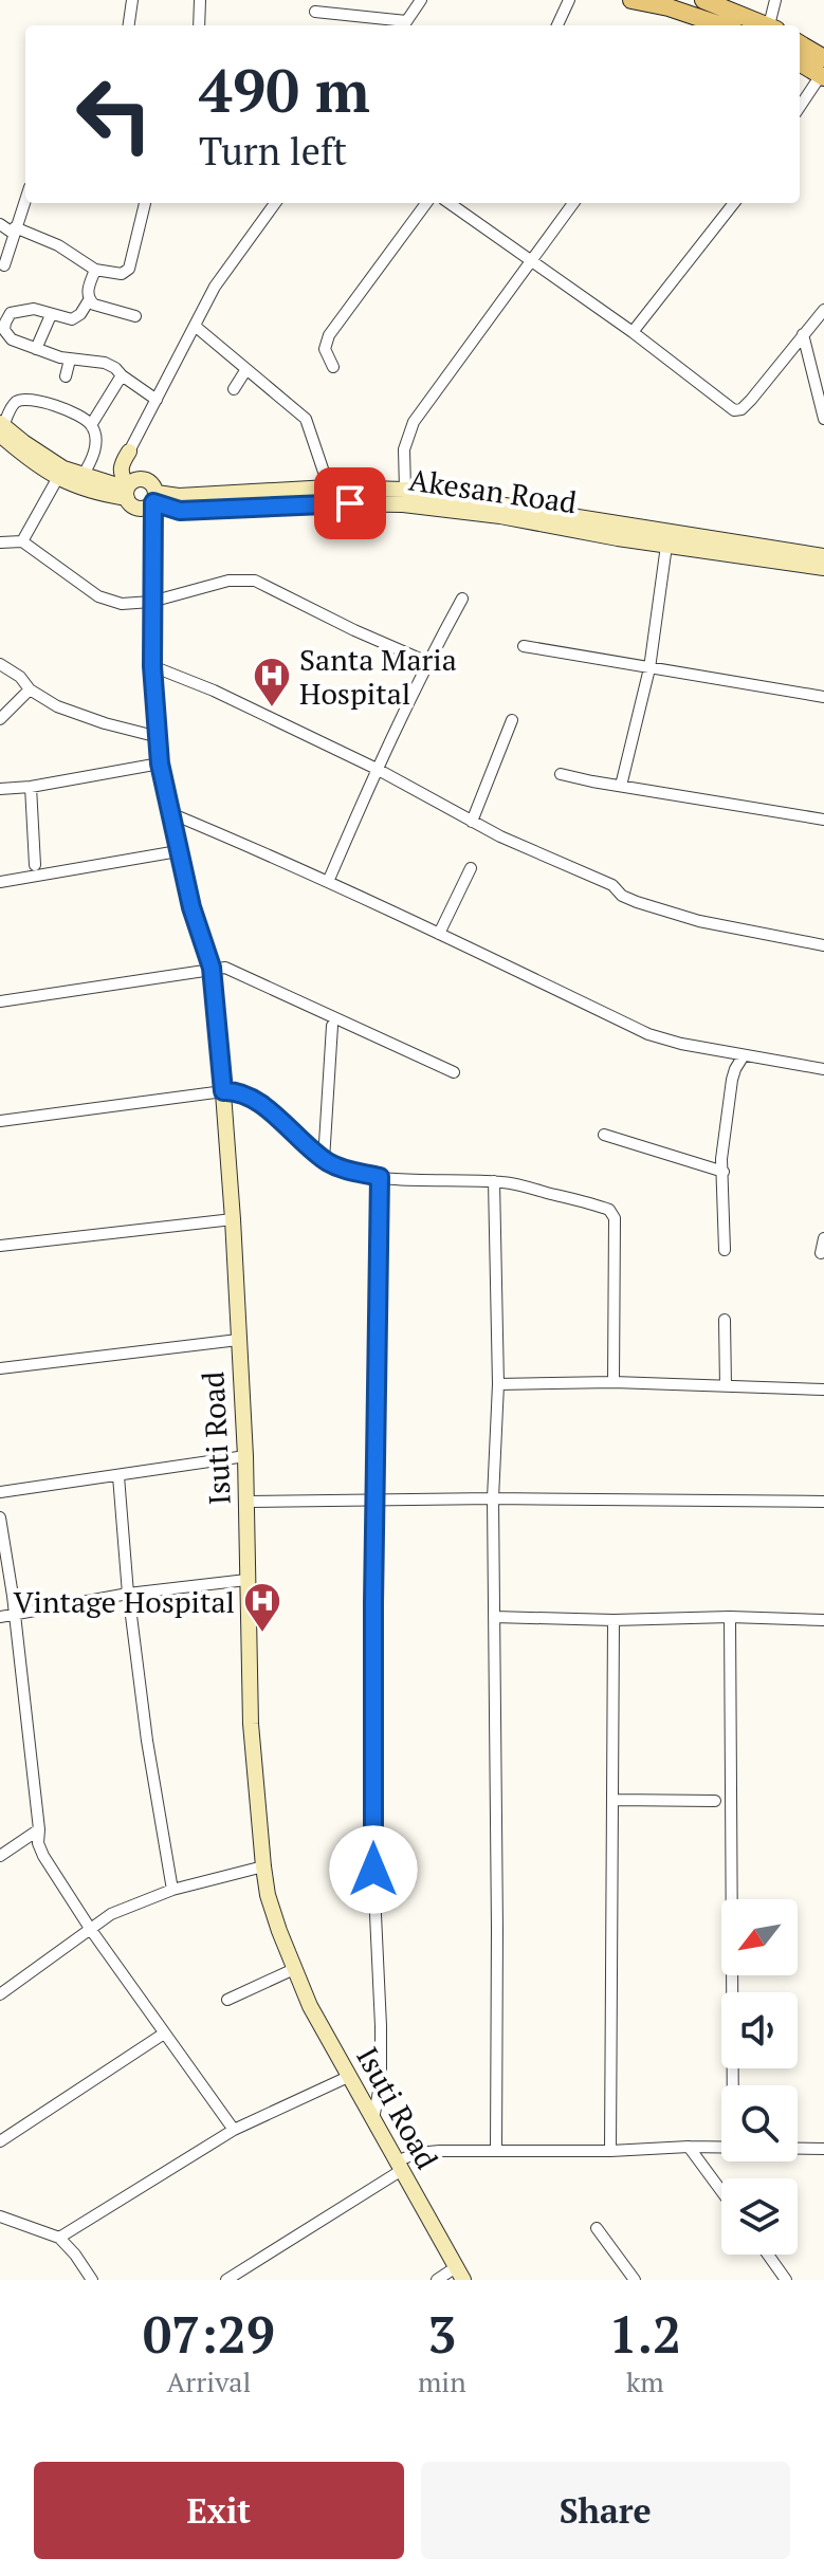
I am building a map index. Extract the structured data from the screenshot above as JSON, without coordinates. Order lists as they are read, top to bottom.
{
  "streets": {
    "street": ["Akesan Road", "Isuti Road"]
  },
  "crossings": [
    ["Akesan Road", "Isuti Road"]
  ],
  "places": {
    "hospital": ["Santa Maria Hospital", "Vintage Hospital"]
  },
  "north": "bottom left",
  "page": {
    "turn": ["490 m", "Turn left"],
    "eta": [
      "07:29",
      "Arrival",
      "3",
      "min",
      "1.2",
      "km"
    ],
    "buttons": ["Exit", "Share"]
  }
}
